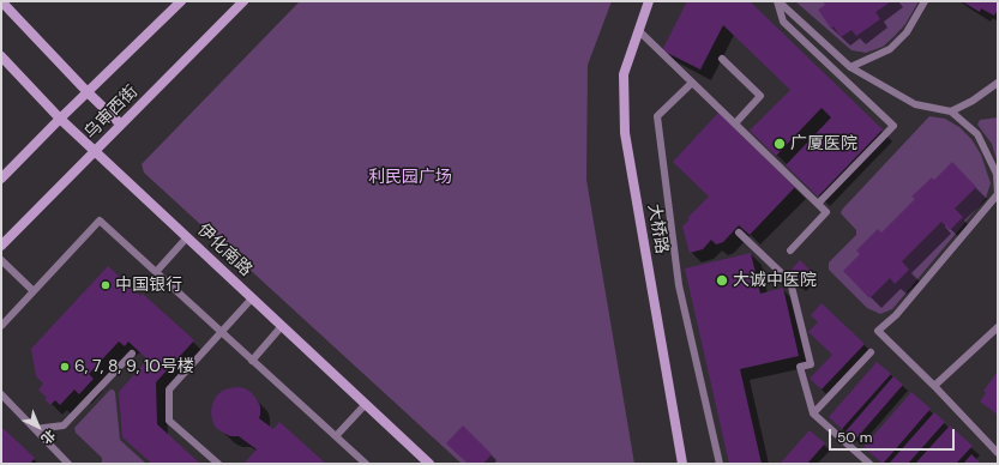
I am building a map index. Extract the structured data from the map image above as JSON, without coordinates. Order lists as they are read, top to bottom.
{
  "streets": {
    "main road": ["乌审西街", "大桥路", "伊化南路"]
  },
  "crossings": [
    ["乌审西街", "伊化南路"]
  ],
  "parks": ["利民园广场"],
  "places": [
    "广厦医院",
    "大诚中医院",
    "中国银行",
    "6, 7, 8, 9, 10号楼"
  ],
  "scale_bar": "50 m",
  "north": "bottom right"
}
